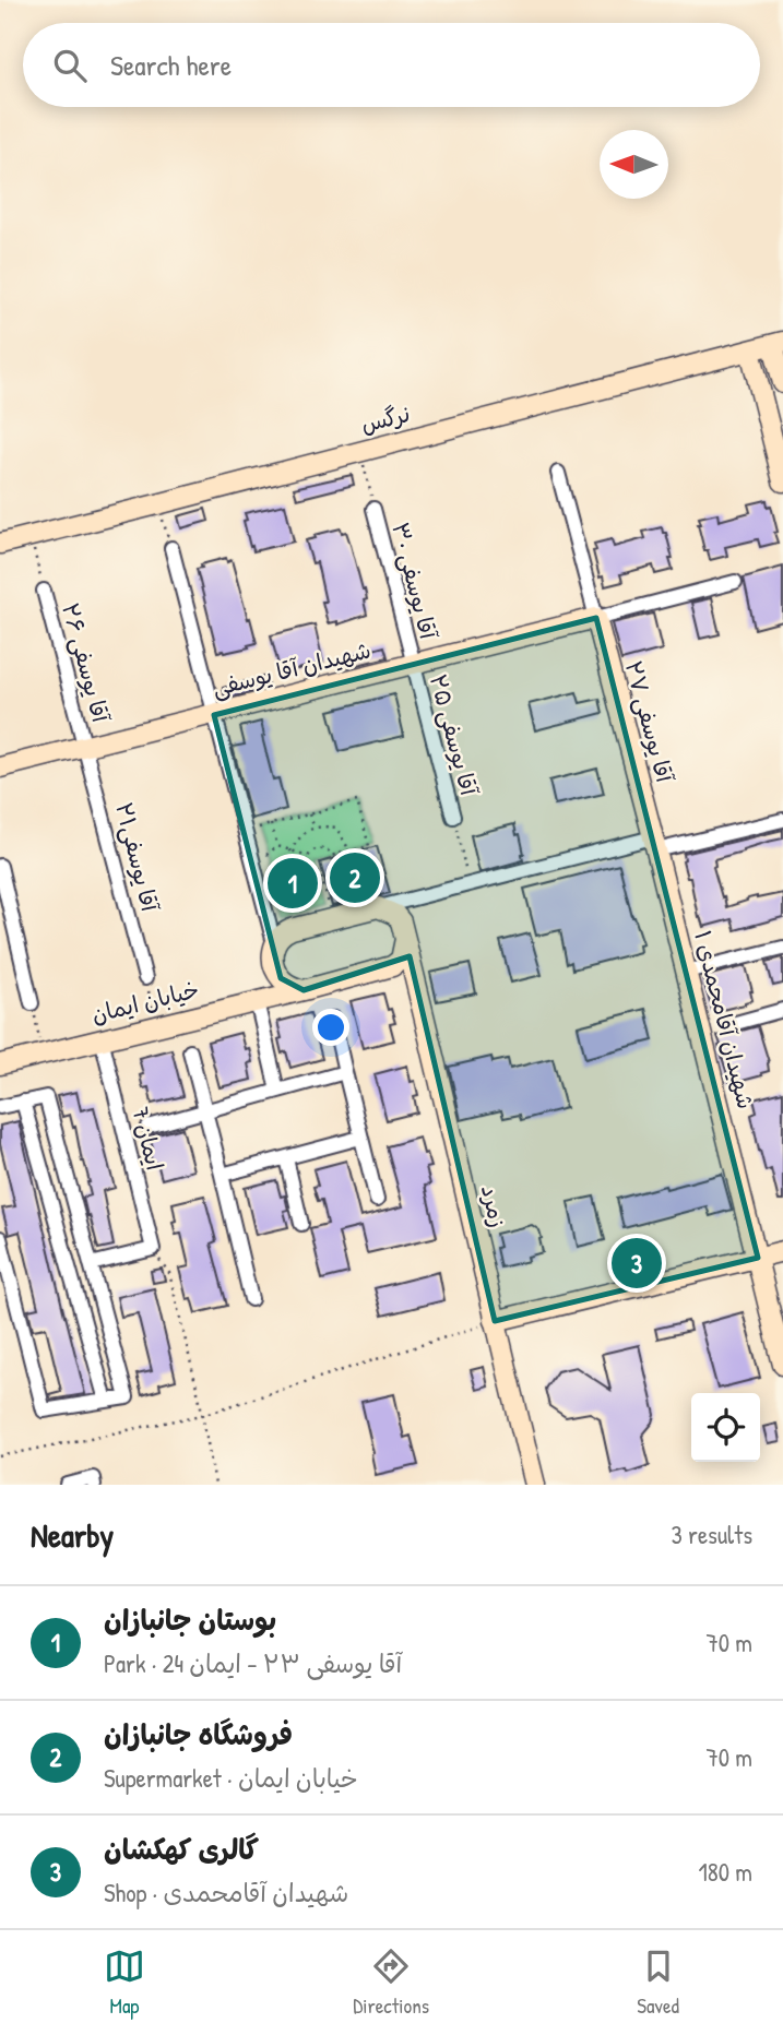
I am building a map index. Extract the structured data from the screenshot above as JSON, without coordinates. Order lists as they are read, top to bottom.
{
  "streets": {
    "street": [
      "نرگس",
      "آقا یوسفی ۳۰",
      "آقا یوسفی ۲۶",
      "شهیدان آقا یوسفی",
      "آقا یوسفی ۲۷",
      "آقا یوسفی ۲۵",
      "آقا یوسفی۲۱",
      "خیابان ایمان",
      "شهیدان آقامحمدی ۱",
      "ایمان 7",
      "زمرد"
    ]
  },
  "crossings": [
    ["آقا یوسفی ۳۰", "شهیدان آقا یوسفی"],
    ["آقا یوسفی ۳۰", "آقا یوسفی ۲۵"],
    ["آقا یوسفی ۲۶", "شهیدان آقا یوسفی"],
    ["آقا یوسفی ۲۶", "آقا یوسفی۲۱"],
    ["شهیدان آقا یوسفی", "آقا یوسفی ۲۷"],
    ["شهیدان آقا یوسفی", "آقا یوسفی ۲۵"],
    ["شهیدان آقا یوسفی", "آقا یوسفی۲۱"],
    ["آقا یوسفی ۲۷", "شهیدان آقامحمدی ۱"],
    ["خیابان ایمان", "ایمان 7"]
  ],
  "north": "left",
  "page": {
    "search": "Search here",
    "pins": ["2", "1", "3"],
    "heading": ["Nearby", "3 results"],
    "list": [
      {
        "mark": "1",
        "name": "بوستان جانبازان",
        "note": "Park · آقا یوسفی ۲۳ - ایمان 24",
        "value": "70 m"
      },
      {
        "mark": "2",
        "name": "فروشگاه جانبازان",
        "note": "Supermarket · خیابان ایمان",
        "value": "70 m"
      },
      {
        "mark": "3",
        "name": "گالری کهکشان",
        "note": "Shop · شهیدان آقامحمدی",
        "value": "180 m"
      }
    ],
    "nav": ["Map", "Directions", "Saved"]
  }
}
